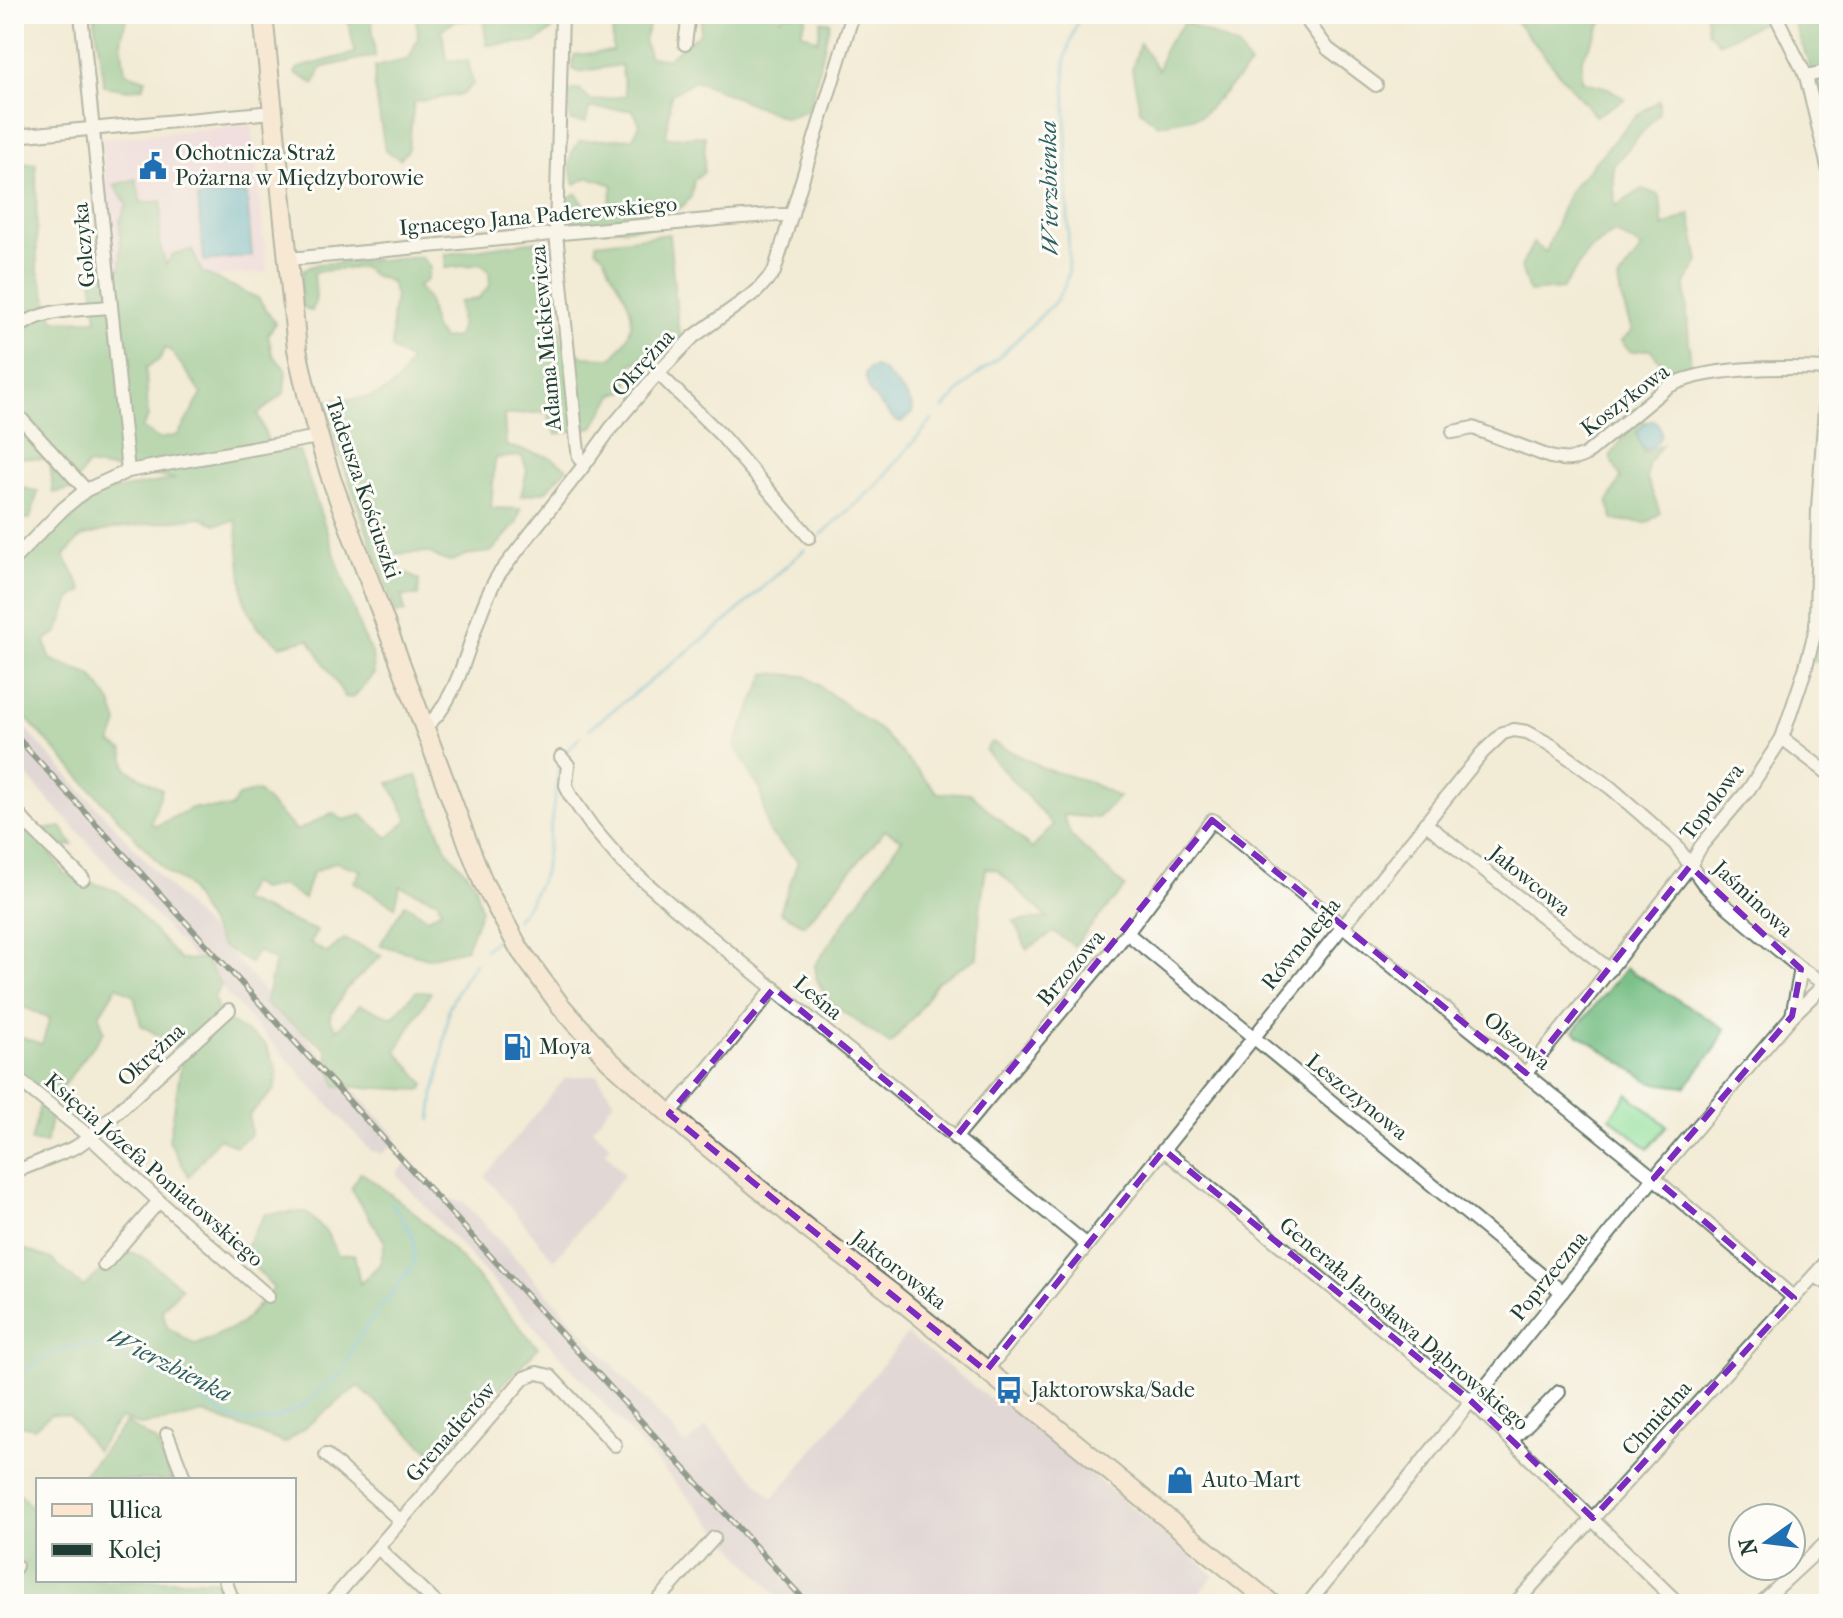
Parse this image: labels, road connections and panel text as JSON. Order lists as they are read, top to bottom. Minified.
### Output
{"streets":{"main road":["Tadeusza Kościuszki","Jaktorowska"],"street":["Ignacego Jana Paderewskiego","Golczyka","Adama Mickiewicza","Okrężna","Koszykowa","Topolowa","Jałowcowa","Jaśminowa","Równoległa","Brzozowa","Leśna","Olszowa","Leszczynowa","Księcia Józefa Poniatowskiego","Poprzeczna","Generała Jarosława Dąbrowskiego","Chmielna","Grenadierów"]},"crossings":[["Ignacego Jana Paderewskiego","Adama Mickiewicza"],["Ignacego Jana Paderewskiego","Okrężna"],["Ignacego Jana Paderewskiego","Tadeusza Kościuszki"],["Adama Mickiewicza","Okrężna"],["Okrężna","Tadeusza Kościuszki"],["Okrężna","Księcia Józefa Poniatowskiego"],["Koszykowa","Topolowa"],["Tadeusza Kościuszki","Jaktorowska"],["Topolowa","Jałowcowa"],["Topolowa","Jaśminowa"],["Topolowa","Równoległa"],["Topolowa","Olszowa"],["Jałowcowa","Równoległa"],["Jaśminowa","Równoległa"],["Jaśminowa","Poprzeczna"],["Równoległa","Leśna"],["Równoległa","Olszowa"],["Równoległa","Leszczynowa"],["Równoległa","Jaktorowska"],["Równoległa","Generała Jarosława Dąbrowskiego"],["Brzozowa","Leśna"],["Brzozowa","Olszowa"],["Brzozowa","Leszczynowa"],["Olszowa","Poprzeczna"],["Olszowa","Chmielna"],["Leszczynowa","Poprzeczna"],["Poprzeczna","Generała Jarosława Dąbrowskiego"],["Generała Jarosława Dąbrowskiego","Chmielna"]],"water":["Wierzbienka"],"places":{"public building":["Ochotnicza Straż Pożarna w Międzyborowie"],"fuel station":["Moya"],"bus stop":["Jaktorowska/Sade"],"shop":["Auto-Mart"]},"legend":["Ulica","Kolej"],"north":"left"}
